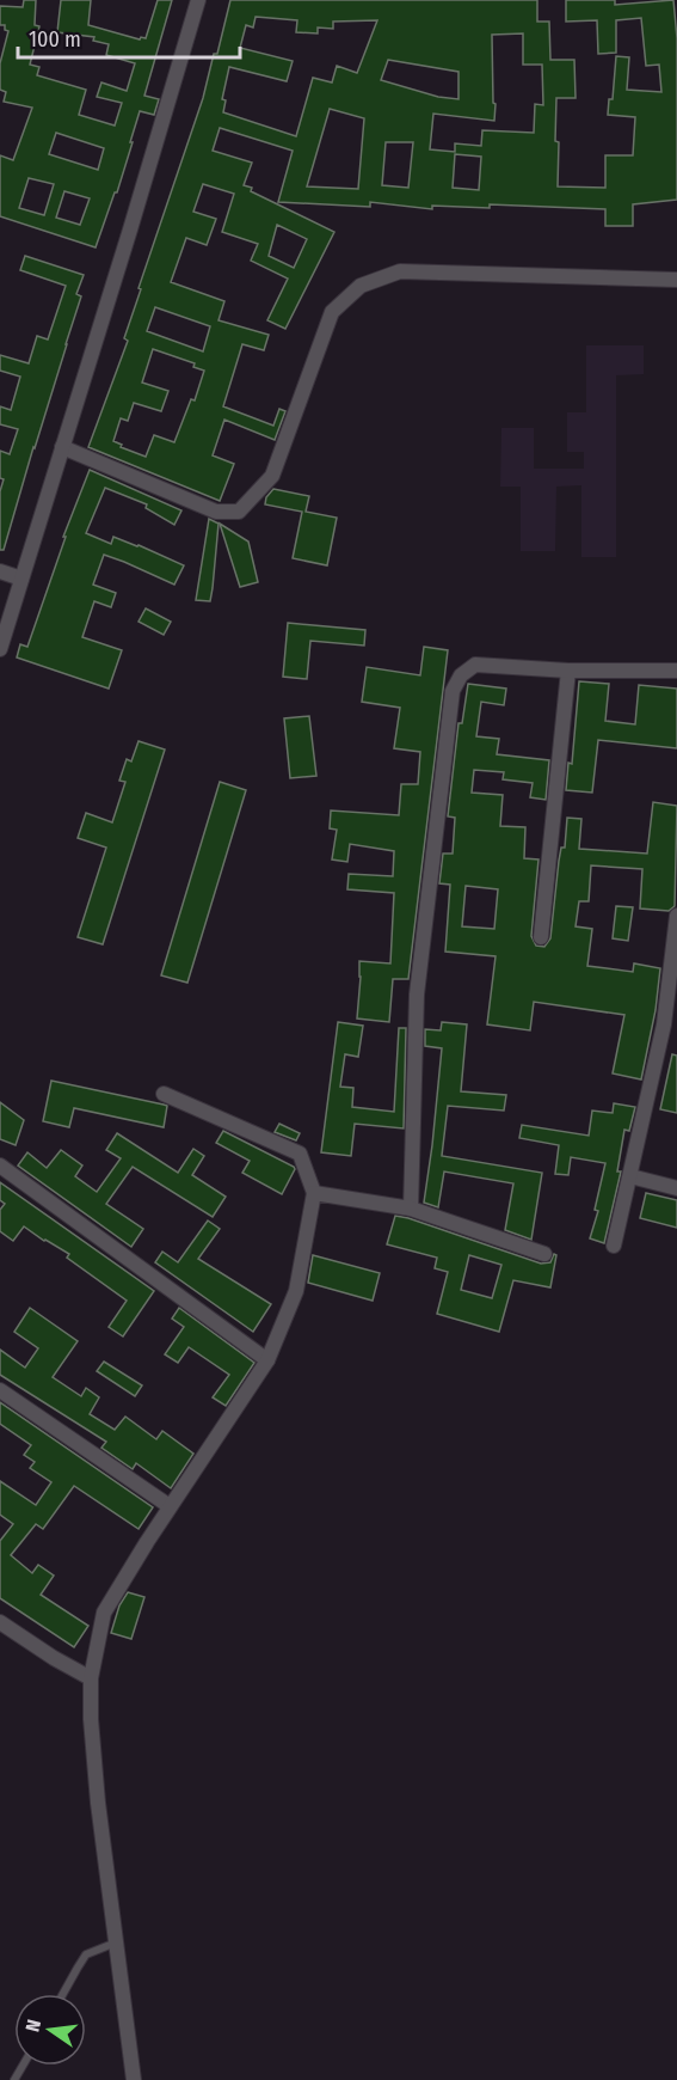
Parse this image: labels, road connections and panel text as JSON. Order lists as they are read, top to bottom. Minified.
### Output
{"scale_bar":"100 m","north":"left"}
